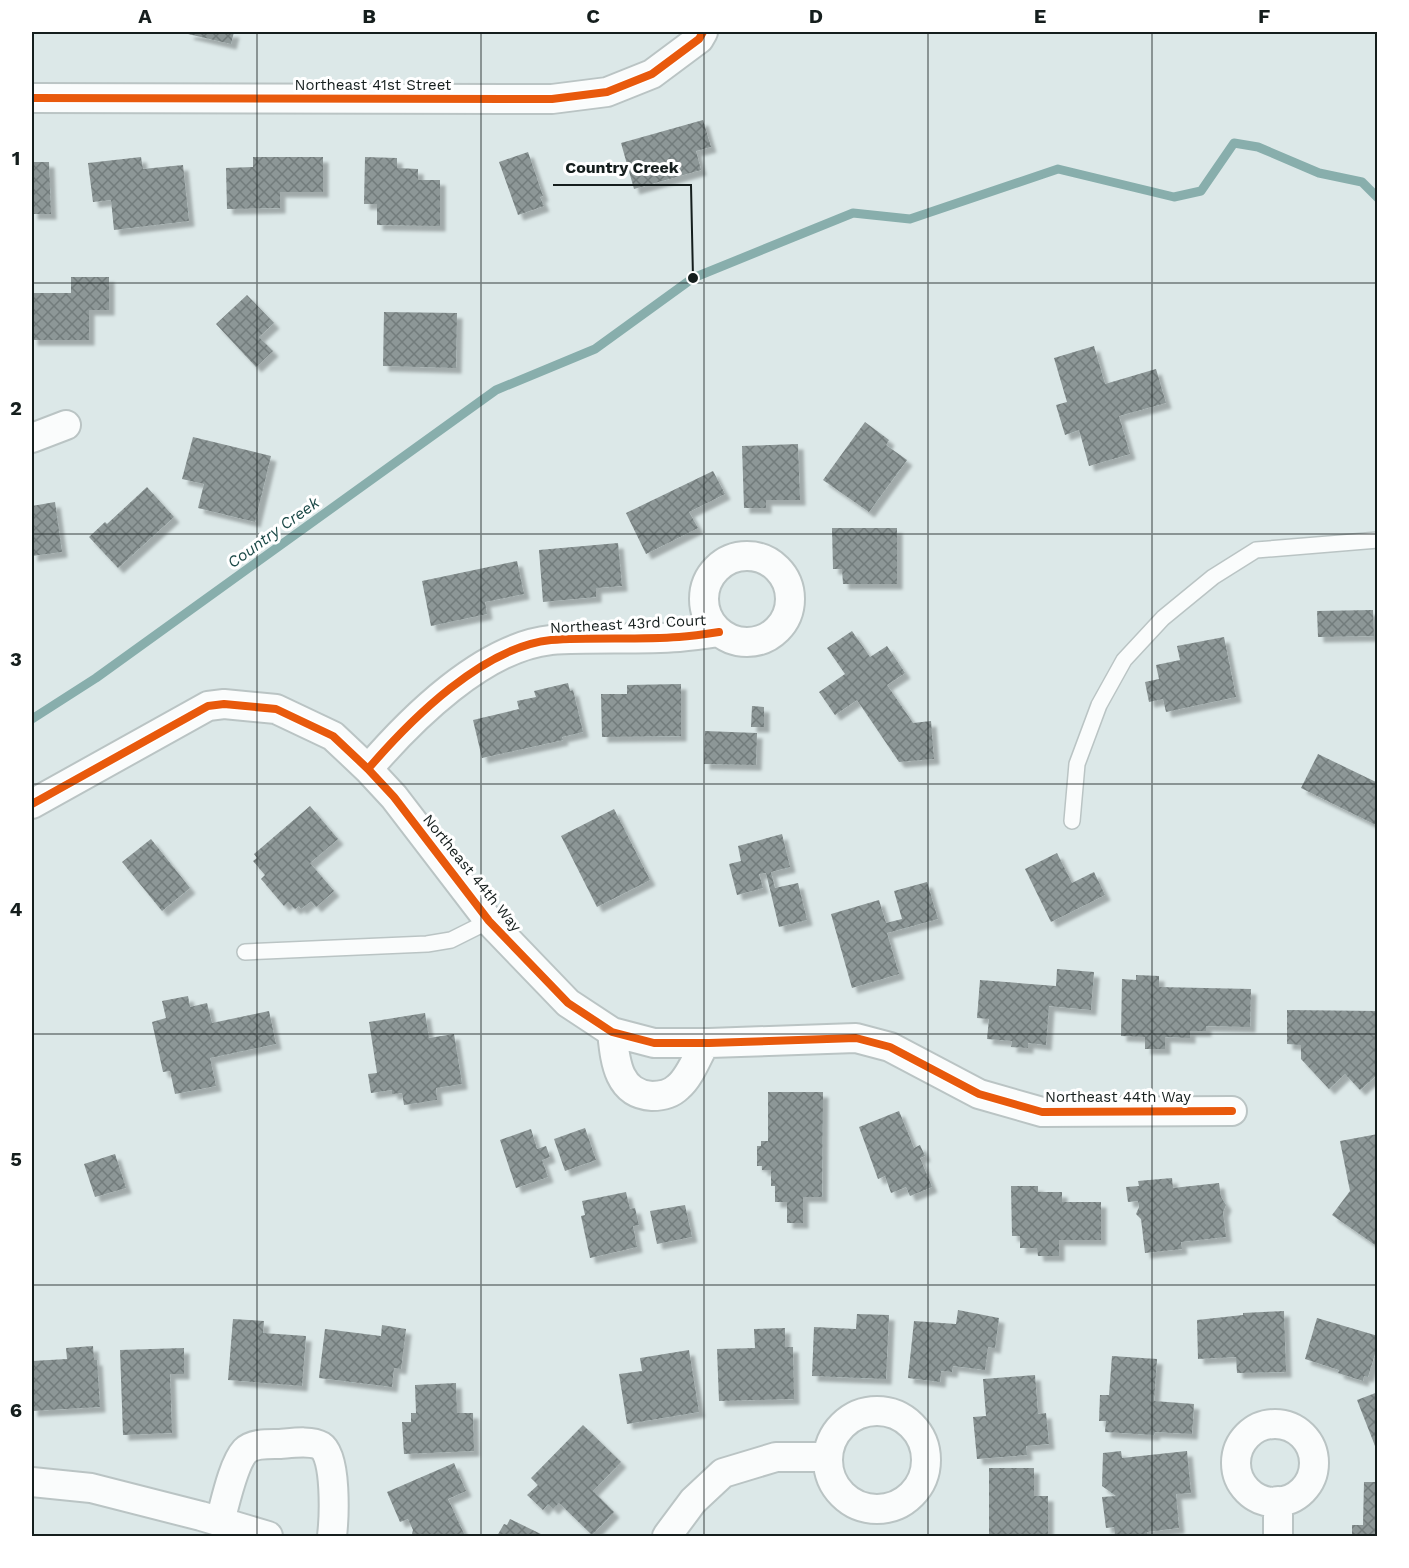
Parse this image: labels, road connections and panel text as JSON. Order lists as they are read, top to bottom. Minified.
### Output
{"streets":{"street":["Northeast 41st Street","Northeast 43rd Court","Northeast 44th Way"]},"crossings":[["Northeast 43rd Court","Northeast 44th Way"]],"water":["Country Creek"],"places":["Country Creek"],"grid":{"columns":["A","B","C","D","E","F"],"rows":["1","2","3","4","5","6"]}}
